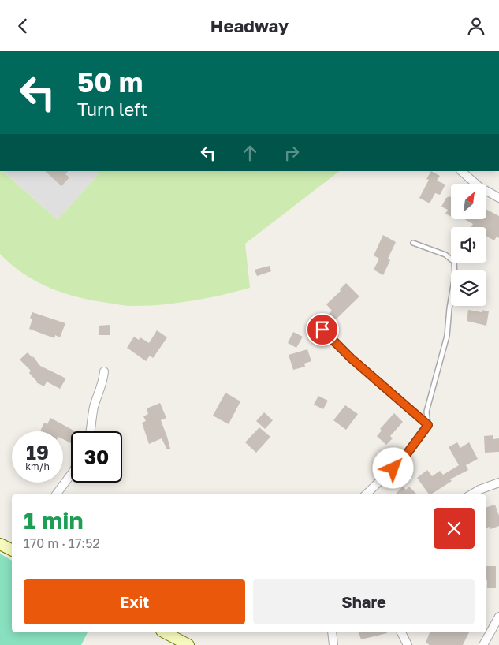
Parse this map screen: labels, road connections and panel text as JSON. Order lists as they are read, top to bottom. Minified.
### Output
{"north":"top right","page":{"header":"Headway","turn":["50 m","Turn left"],"speed":"19 km/h","limit":"30","heading":["1 min","170 m · 17:52"],"buttons":["Exit","Share"]}}
